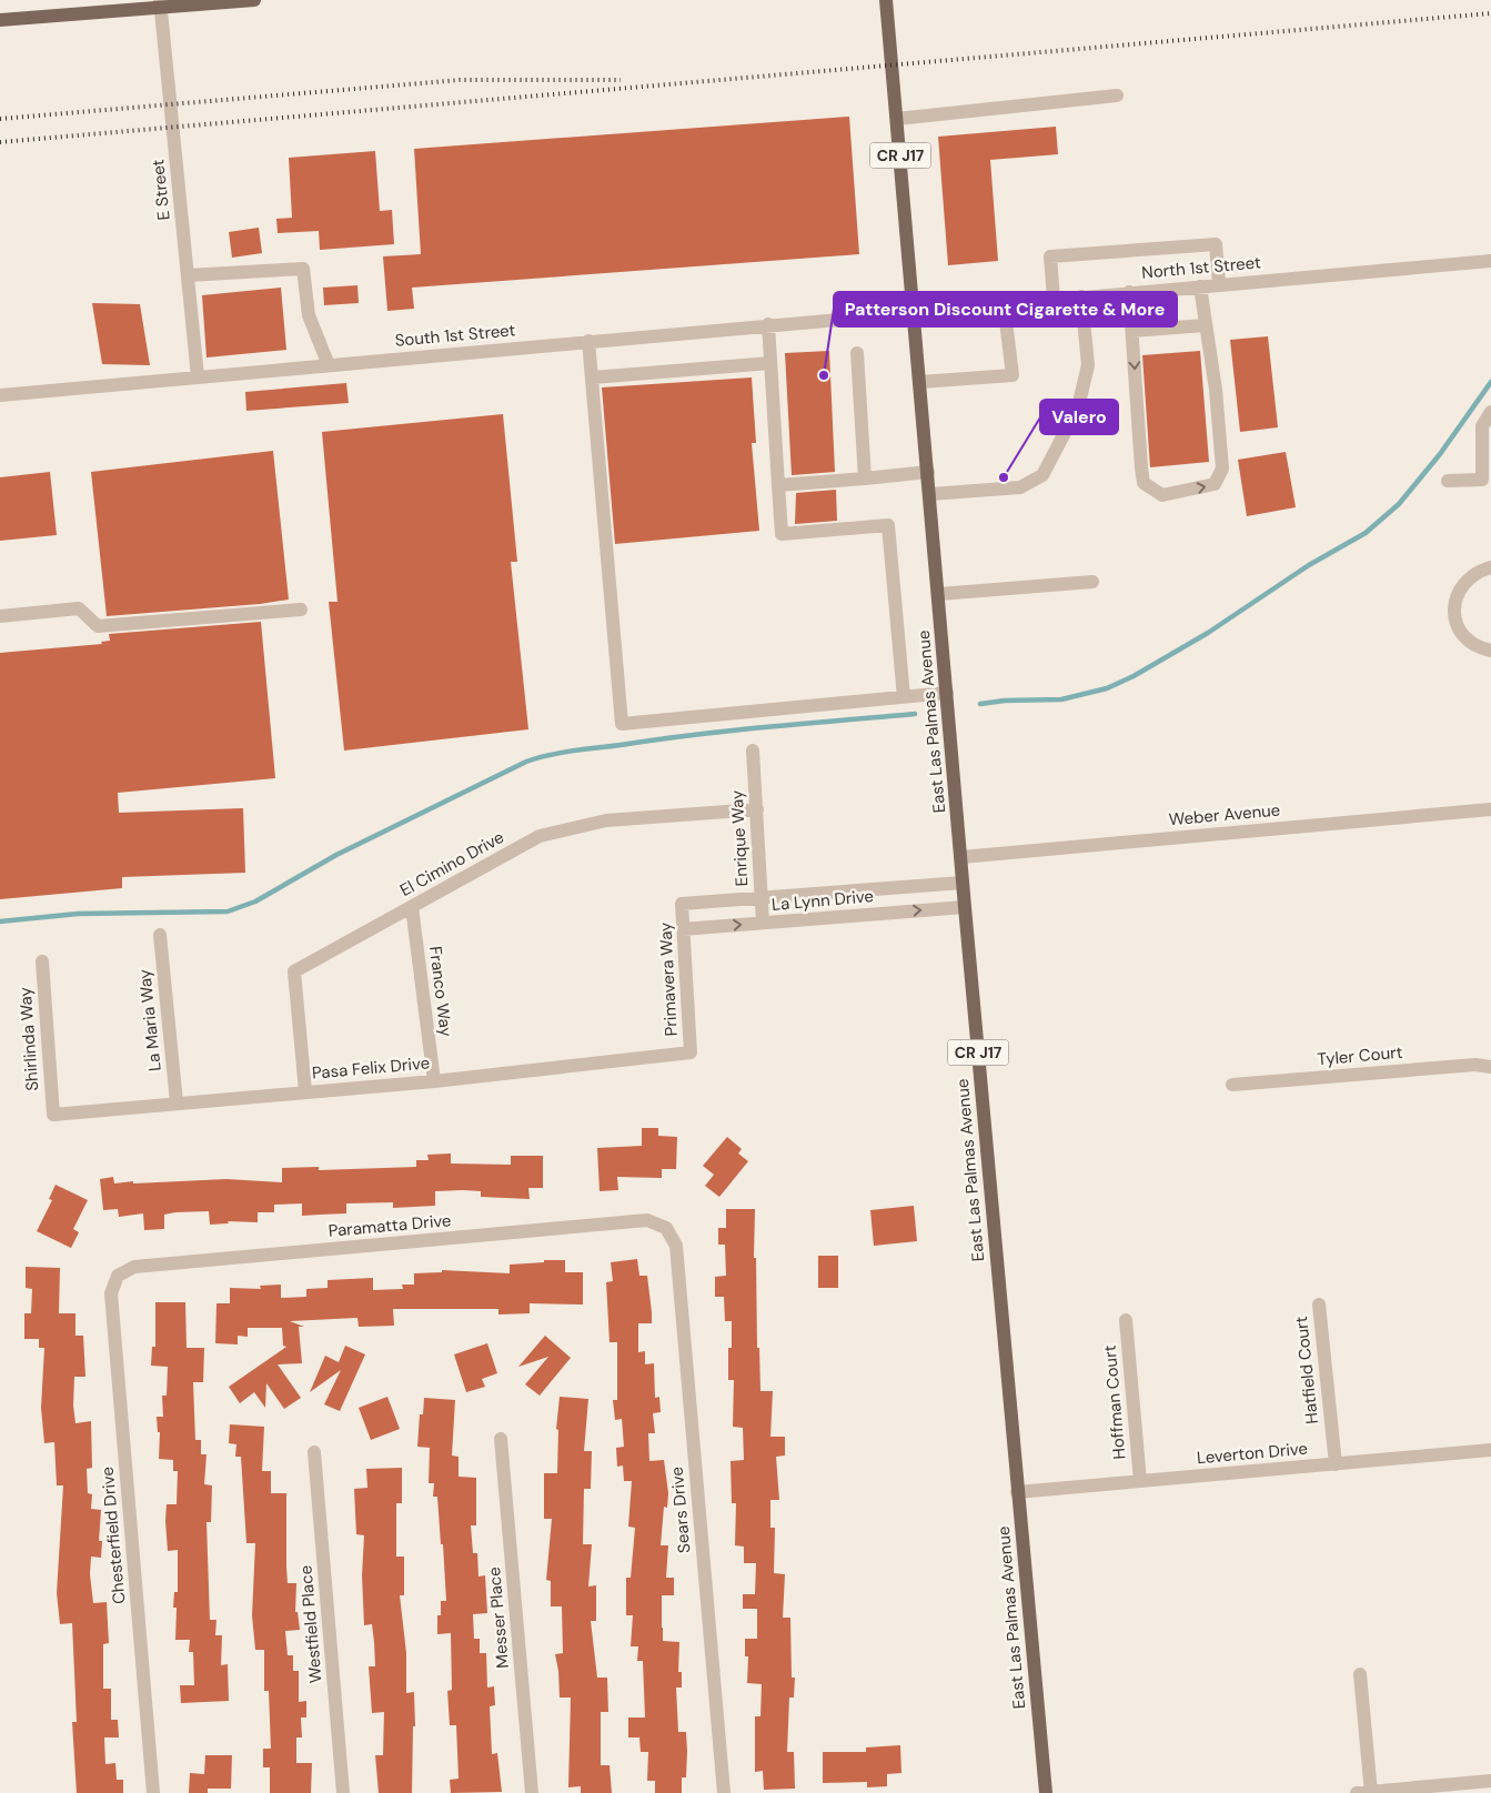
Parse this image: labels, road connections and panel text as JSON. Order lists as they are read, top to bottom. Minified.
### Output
{"streets":{"main road":["CR J17","East Las Palmas Avenue"],"street":["E Street","North 1st Street","South 1st Street","Weber Avenue","Enrique Way","El Cimino Drive","La Lynn Drive","Primavera Way","Franco Way","La Maria Way","Shirlinda Way","Tyler Court","Pasa Felix Drive","Paramatta Drive","Hatfield Court","Hoffman Court","Leverton Drive","Sears Drive","Chesterfield Drive","Messer Place","Westfield Place"]},"crossings":[["CR J17","North 1st Street"],["CR J17","South 1st Street"],["CR J17","East Las Palmas Avenue"],["E Street","South 1st Street"],["North 1st Street","South 1st Street"],["North 1st Street","East Las Palmas Avenue"],["South 1st Street","East Las Palmas Avenue"],["East Las Palmas Avenue","Weber Avenue"],["East Las Palmas Avenue","La Lynn Drive"],["East Las Palmas Avenue","Leverton Drive"],["Enrique Way","El Cimino Drive"],["Enrique Way","La Lynn Drive"],["El Cimino Drive","Franco Way"],["El Cimino Drive","Pasa Felix Drive"],["La Lynn Drive","Primavera Way"],["Primavera Way","Pasa Felix Drive"],["Franco Way","Pasa Felix Drive"],["La Maria Way","Pasa Felix Drive"],["Shirlinda Way","Pasa Felix Drive"],["Paramatta Drive","Sears Drive"],["Paramatta Drive","Chesterfield Drive"],["Hatfield Court","Leverton Drive"],["Hoffman Court","Leverton Drive"]],"places":["Patterson Discount Cigarette & More","Valero"]}
